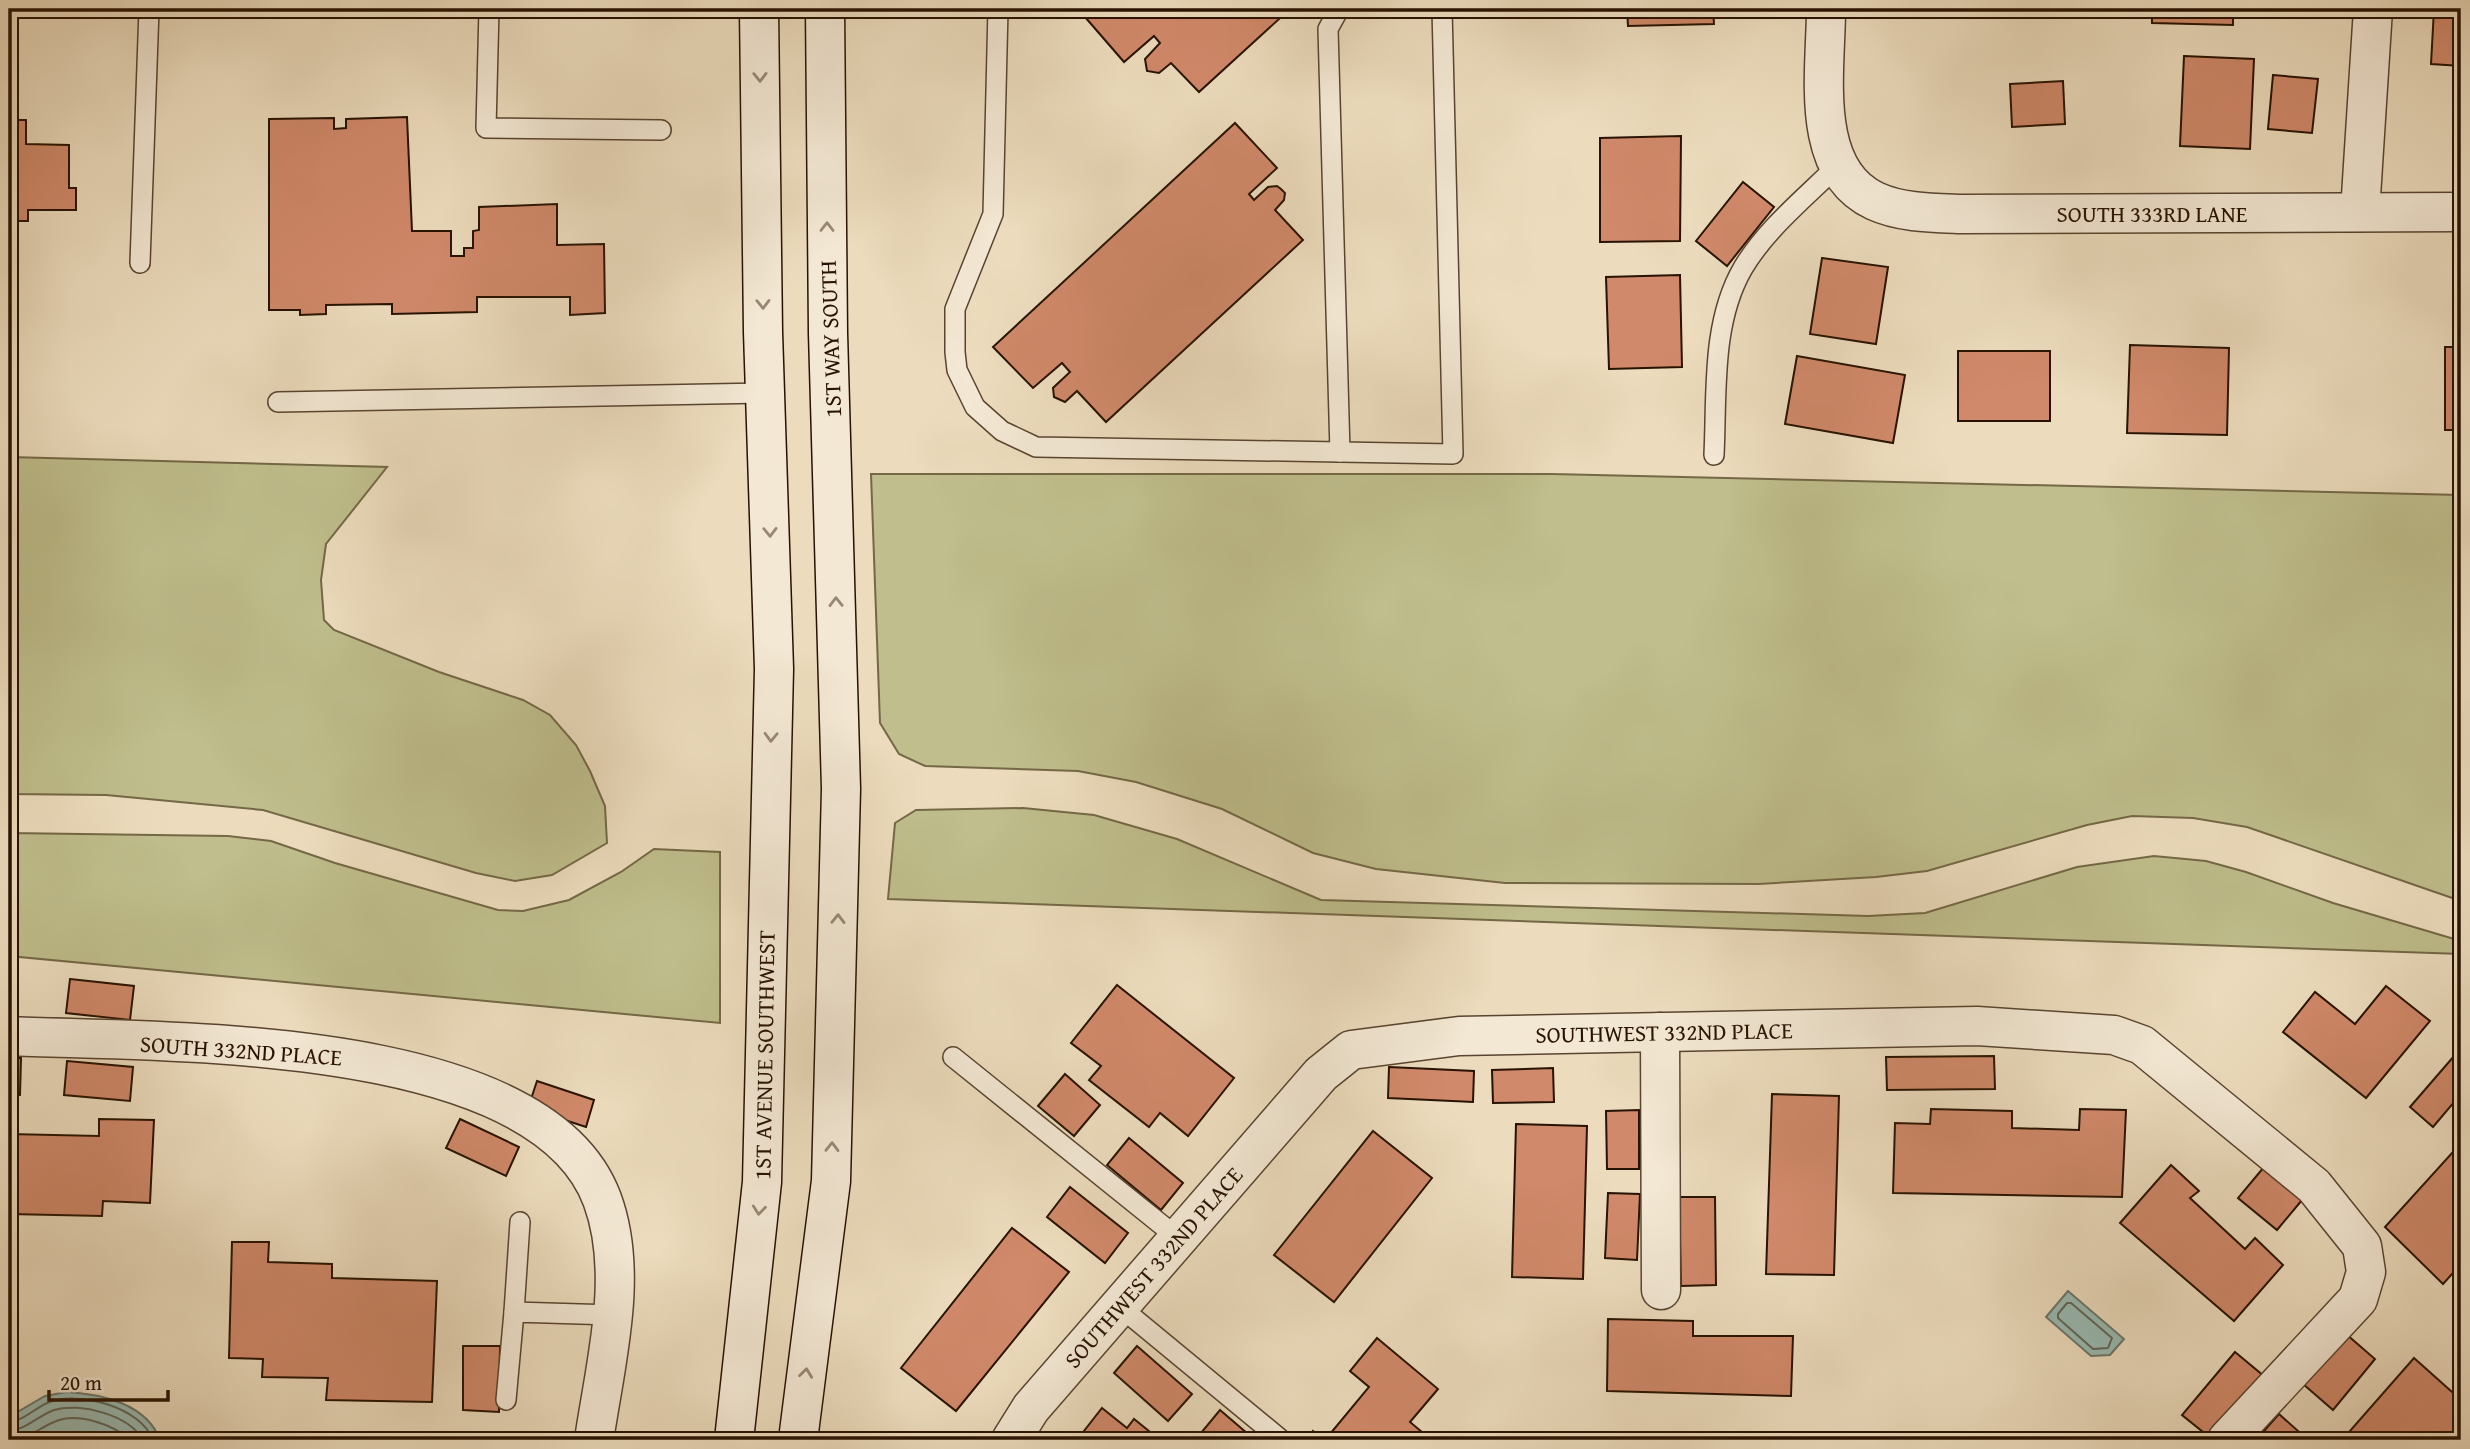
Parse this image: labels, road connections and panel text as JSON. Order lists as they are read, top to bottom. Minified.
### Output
{"streets":{"street":["SOUTH 333RD LANE","1ST WAY SOUTH","SOUTHWEST 332ND PLACE","SOUTH 332ND PLACE","1ST AVENUE SOUTHWEST"]},"one_way":["1ST WAY SOUTH","1ST AVENUE SOUTHWEST"],"scale_bar":"20 m"}
